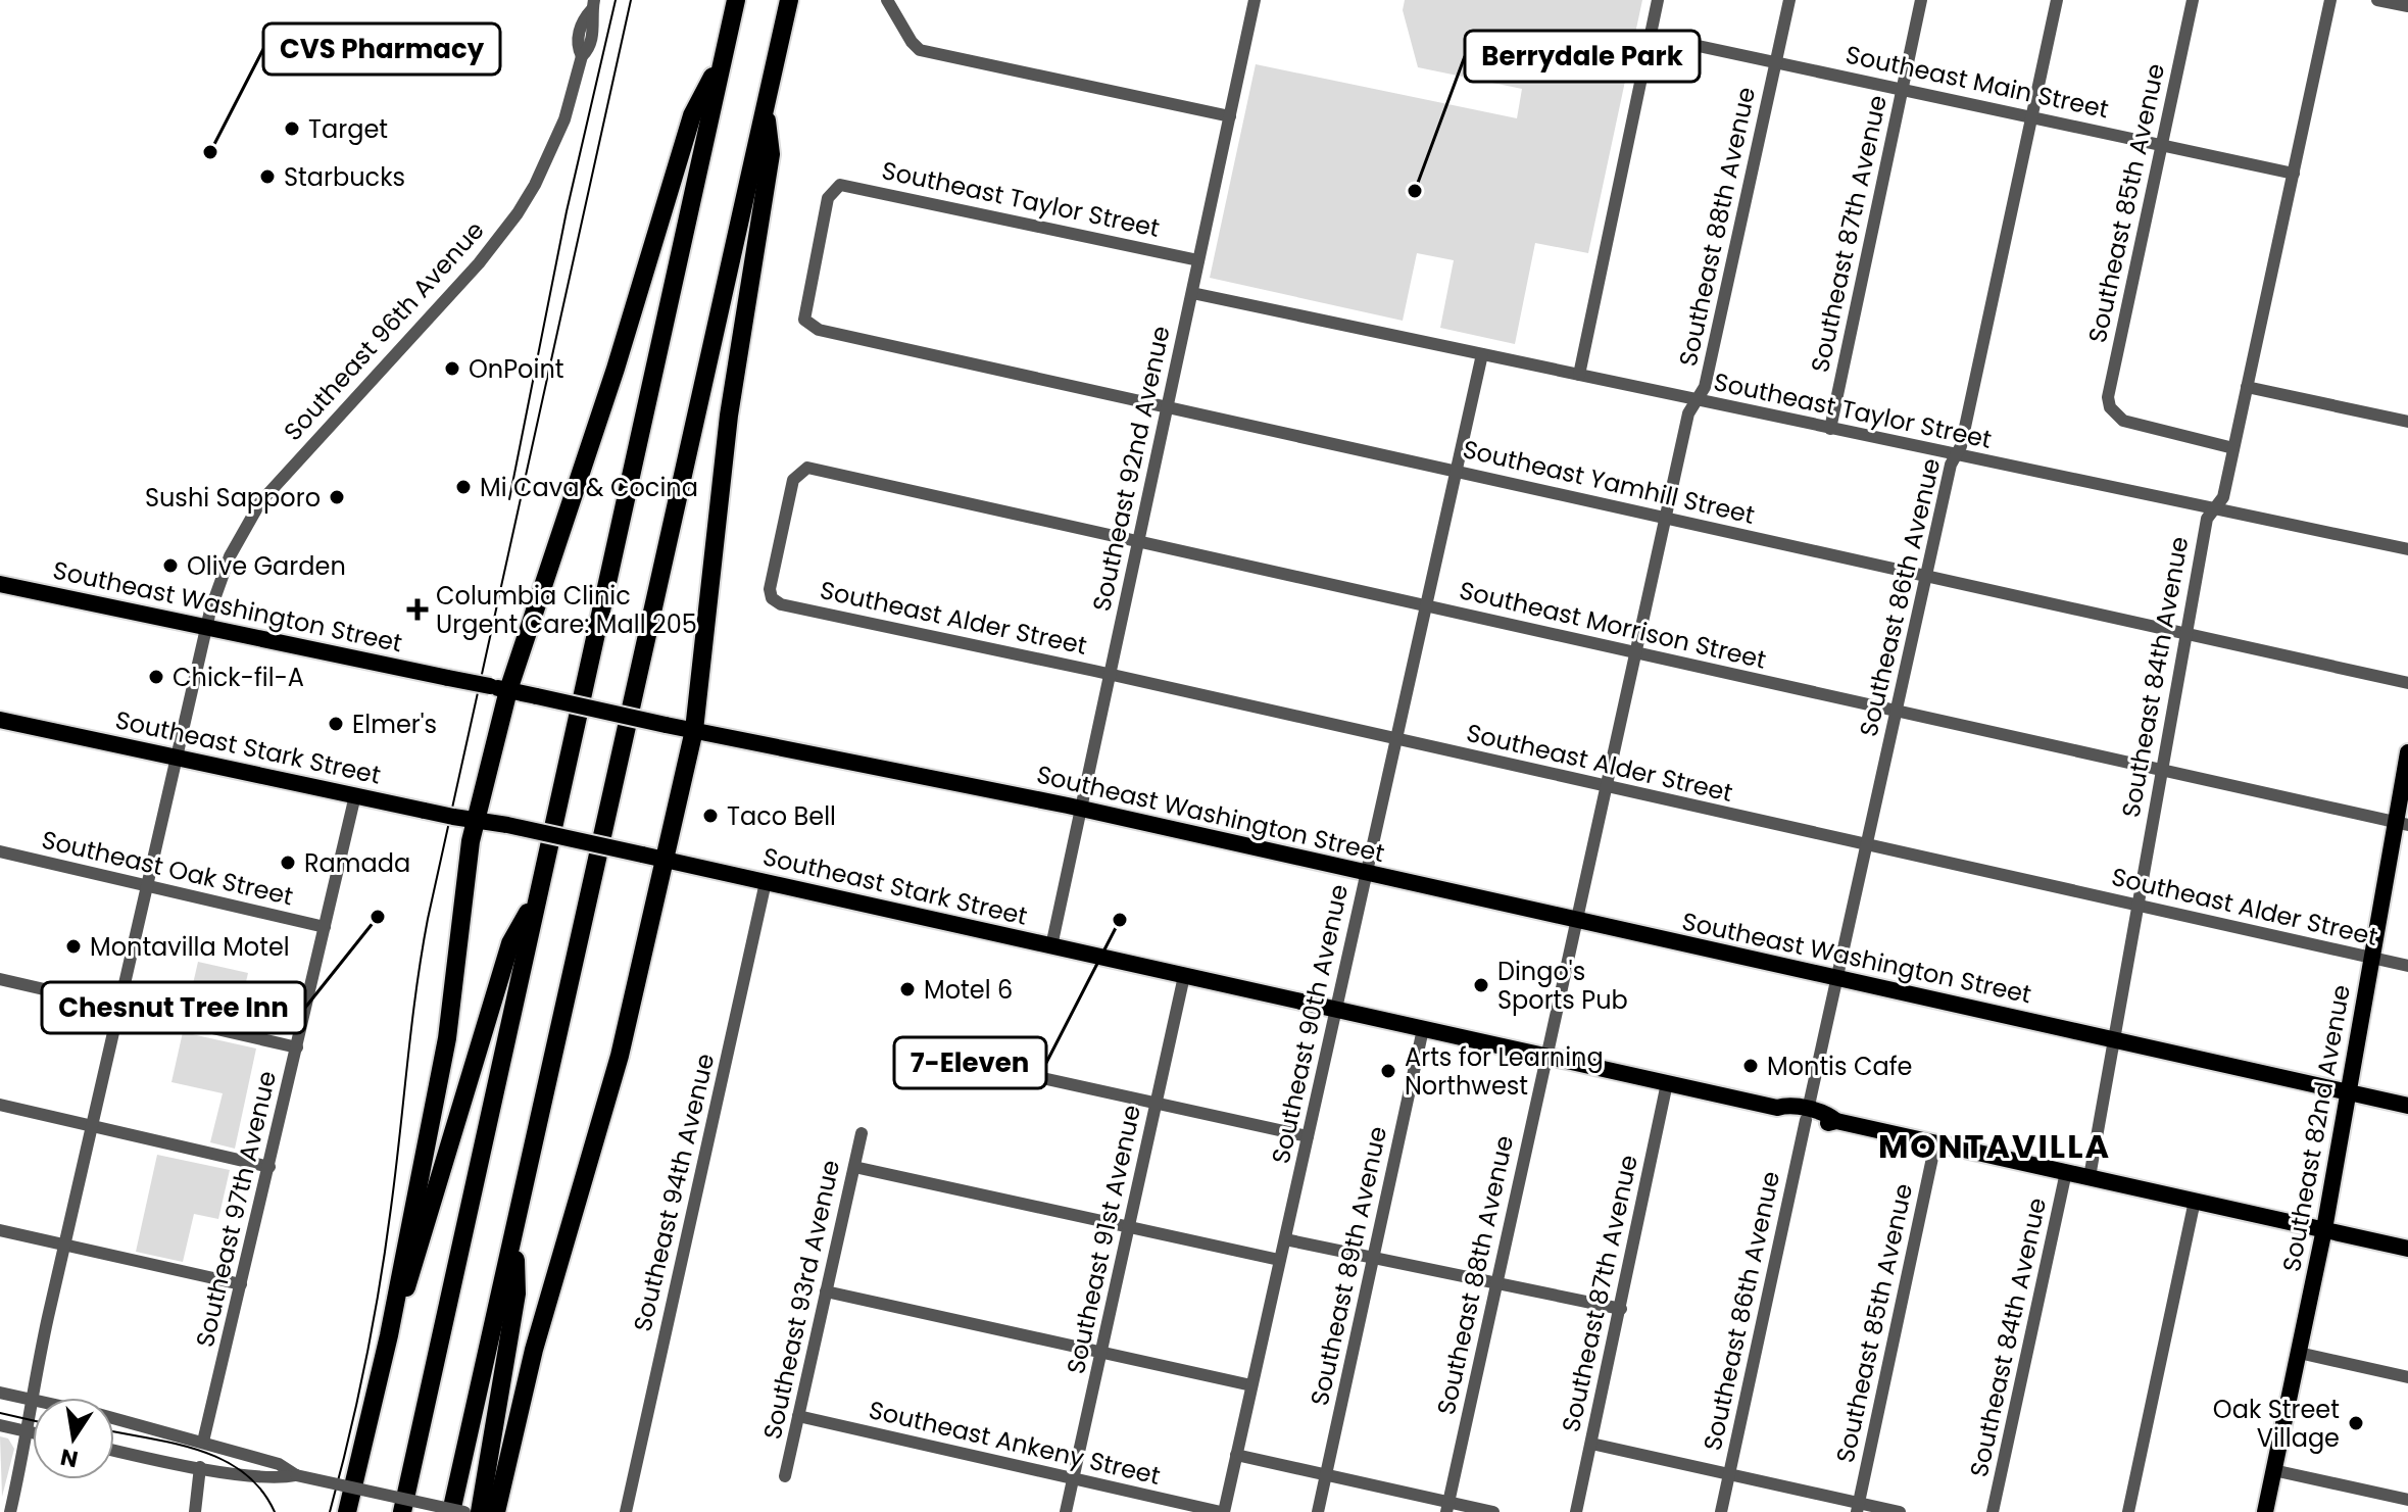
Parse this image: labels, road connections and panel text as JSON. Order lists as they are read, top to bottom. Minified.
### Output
{"streets":{"main road":["Southeast Washington Street","Southeast Stark Street","Southeast 82nd Avenue"],"street":["Southeast Main Street","Southeast Taylor Street","Southeast 85th Avenue","Southeast 88th Avenue","Southeast 87th Avenue","Southeast 96th Avenue","Southeast 92nd Avenue","Southeast Yamhill Street","Southeast 86th Avenue","Southeast Alder Street","Southeast Morrison Street","Southeast 84th Avenue","Southeast Oak Street","Southeast 90th Avenue","Southeast 94th Avenue","Southeast 97th Avenue","Southeast 91st Avenue","Southeast 89th Avenue","Southeast 93rd Avenue","Southeast Ankeny Street"]},"crossings":[["Southeast Main Street","Southeast 85th Avenue"],["Southeast Main Street","Southeast 88th Avenue"],["Southeast Main Street","Southeast 87th Avenue"],["Southeast Main Street","Southeast 86th Avenue"],["Southeast Main Street","Southeast 84th Avenue"],["Southeast Taylor Street","Southeast 88th Avenue"],["Southeast Taylor Street","Southeast 87th Avenue"],["Southeast Taylor Street","Southeast 92nd Avenue"],["Southeast Taylor Street","Southeast Yamhill Street"],["Southeast Taylor Street","Southeast 86th Avenue"],["Southeast Taylor Street","Southeast 84th Avenue"],["Southeast Taylor Street","Southeast 90th Avenue"],["Southeast 85th Avenue","Southeast 84th Avenue"],["Southeast 85th Avenue","Southeast Stark Street"],["Southeast 88th Avenue","Southeast Yamhill Street"],["Southeast 88th Avenue","Southeast Washington Street"],["Southeast 88th Avenue","Southeast Alder Street"],["Southeast 88th Avenue","Southeast Morrison Street"],["Southeast 88th Avenue","Southeast Stark Street"],["Southeast 87th Avenue","Southeast Stark Street"],["Southeast 96th Avenue","Southeast Washington Street"],["Southeast 96th Avenue","Southeast Stark Street"],["Southeast 96th Avenue","Southeast Oak Street"],["Southeast 92nd Avenue","Southeast Yamhill Street"],["Southeast 92nd Avenue","Southeast Washington Street"],["Southeast 92nd Avenue","Southeast Alder Street"],["Southeast 92nd Avenue","Southeast Morrison Street"],["Southeast 92nd Avenue","Southeast Stark Street"],["Southeast Yamhill Street","Southeast 86th Avenue"],["Southeast Yamhill Street","Southeast 84th Avenue"],["Southeast Yamhill Street","Southeast 90th Avenue"],["Southeast 86th Avenue","Southeast Washington Street"],["Southeast 86th Avenue","Southeast Alder Street"],["Southeast 86th Avenue","Southeast Morrison Street"],["Southeast 86th Avenue","Southeast Stark Street"],["Southeast Washington Street","Southeast 84th Avenue"],["Southeast Washington Street","Southeast 90th Avenue"],["Southeast Washington Street","Southeast 82nd Avenue"],["Southeast Alder Street","Southeast Morrison Street"],["Southeast Alder Street","Southeast 84th Avenue"],["Southeast Alder Street","Southeast 90th Avenue"],["Southeast Alder Street","Southeast 82nd Avenue"],["Southeast Morrison Street","Southeast 84th Avenue"],["Southeast Morrison Street","Southeast 90th Avenue"],["Southeast Morrison Street","Southeast 82nd Avenue"],["Southeast 84th Avenue","Southeast Stark Street"],["Southeast Stark Street","Southeast 90th Avenue"],["Southeast Stark Street","Southeast 82nd Avenue"],["Southeast Stark Street","Southeast 94th Avenue"],["Southeast Stark Street","Southeast 97th Avenue"],["Southeast Stark Street","Southeast 91st Avenue"],["Southeast Stark Street","Southeast 89th Avenue"],["Southeast Oak Street","Southeast 97th Avenue"],["Southeast 90th Avenue","Southeast Ankeny Street"],["Southeast 91st Avenue","Southeast Ankeny Street"],["Southeast 93rd Avenue","Southeast Ankeny Street"]],"districts":["MONTAVILLA"],"places":{"other":["Target","CVS Pharmacy","Starbucks","Berrydale Park","OnPoint","Mi Cava & Cocina","Sushi Sapporo","Olive Garden","Chick-fil-A","Elmer's","Taco Bell","Ramada","Chesnut Tree Inn","7-Eleven","Montavilla Motel","Dingo's Sports Pub","Motel 6","Montis Cafe","Arts for Learning Northwest","Oak Street Village"],"health":["Columbia Clinic Urgent Care: Mall 205"]},"north":"bottom"}
